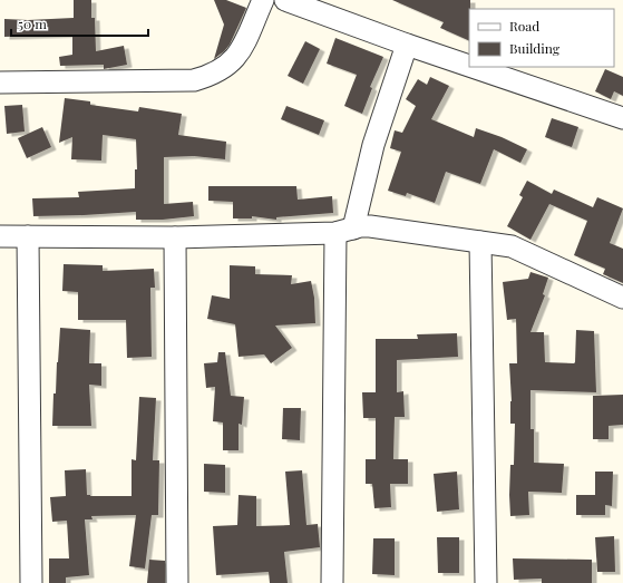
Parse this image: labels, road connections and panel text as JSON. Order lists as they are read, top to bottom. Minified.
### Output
{"legend":["Road","Building"],"scale_bar":"50 m"}
